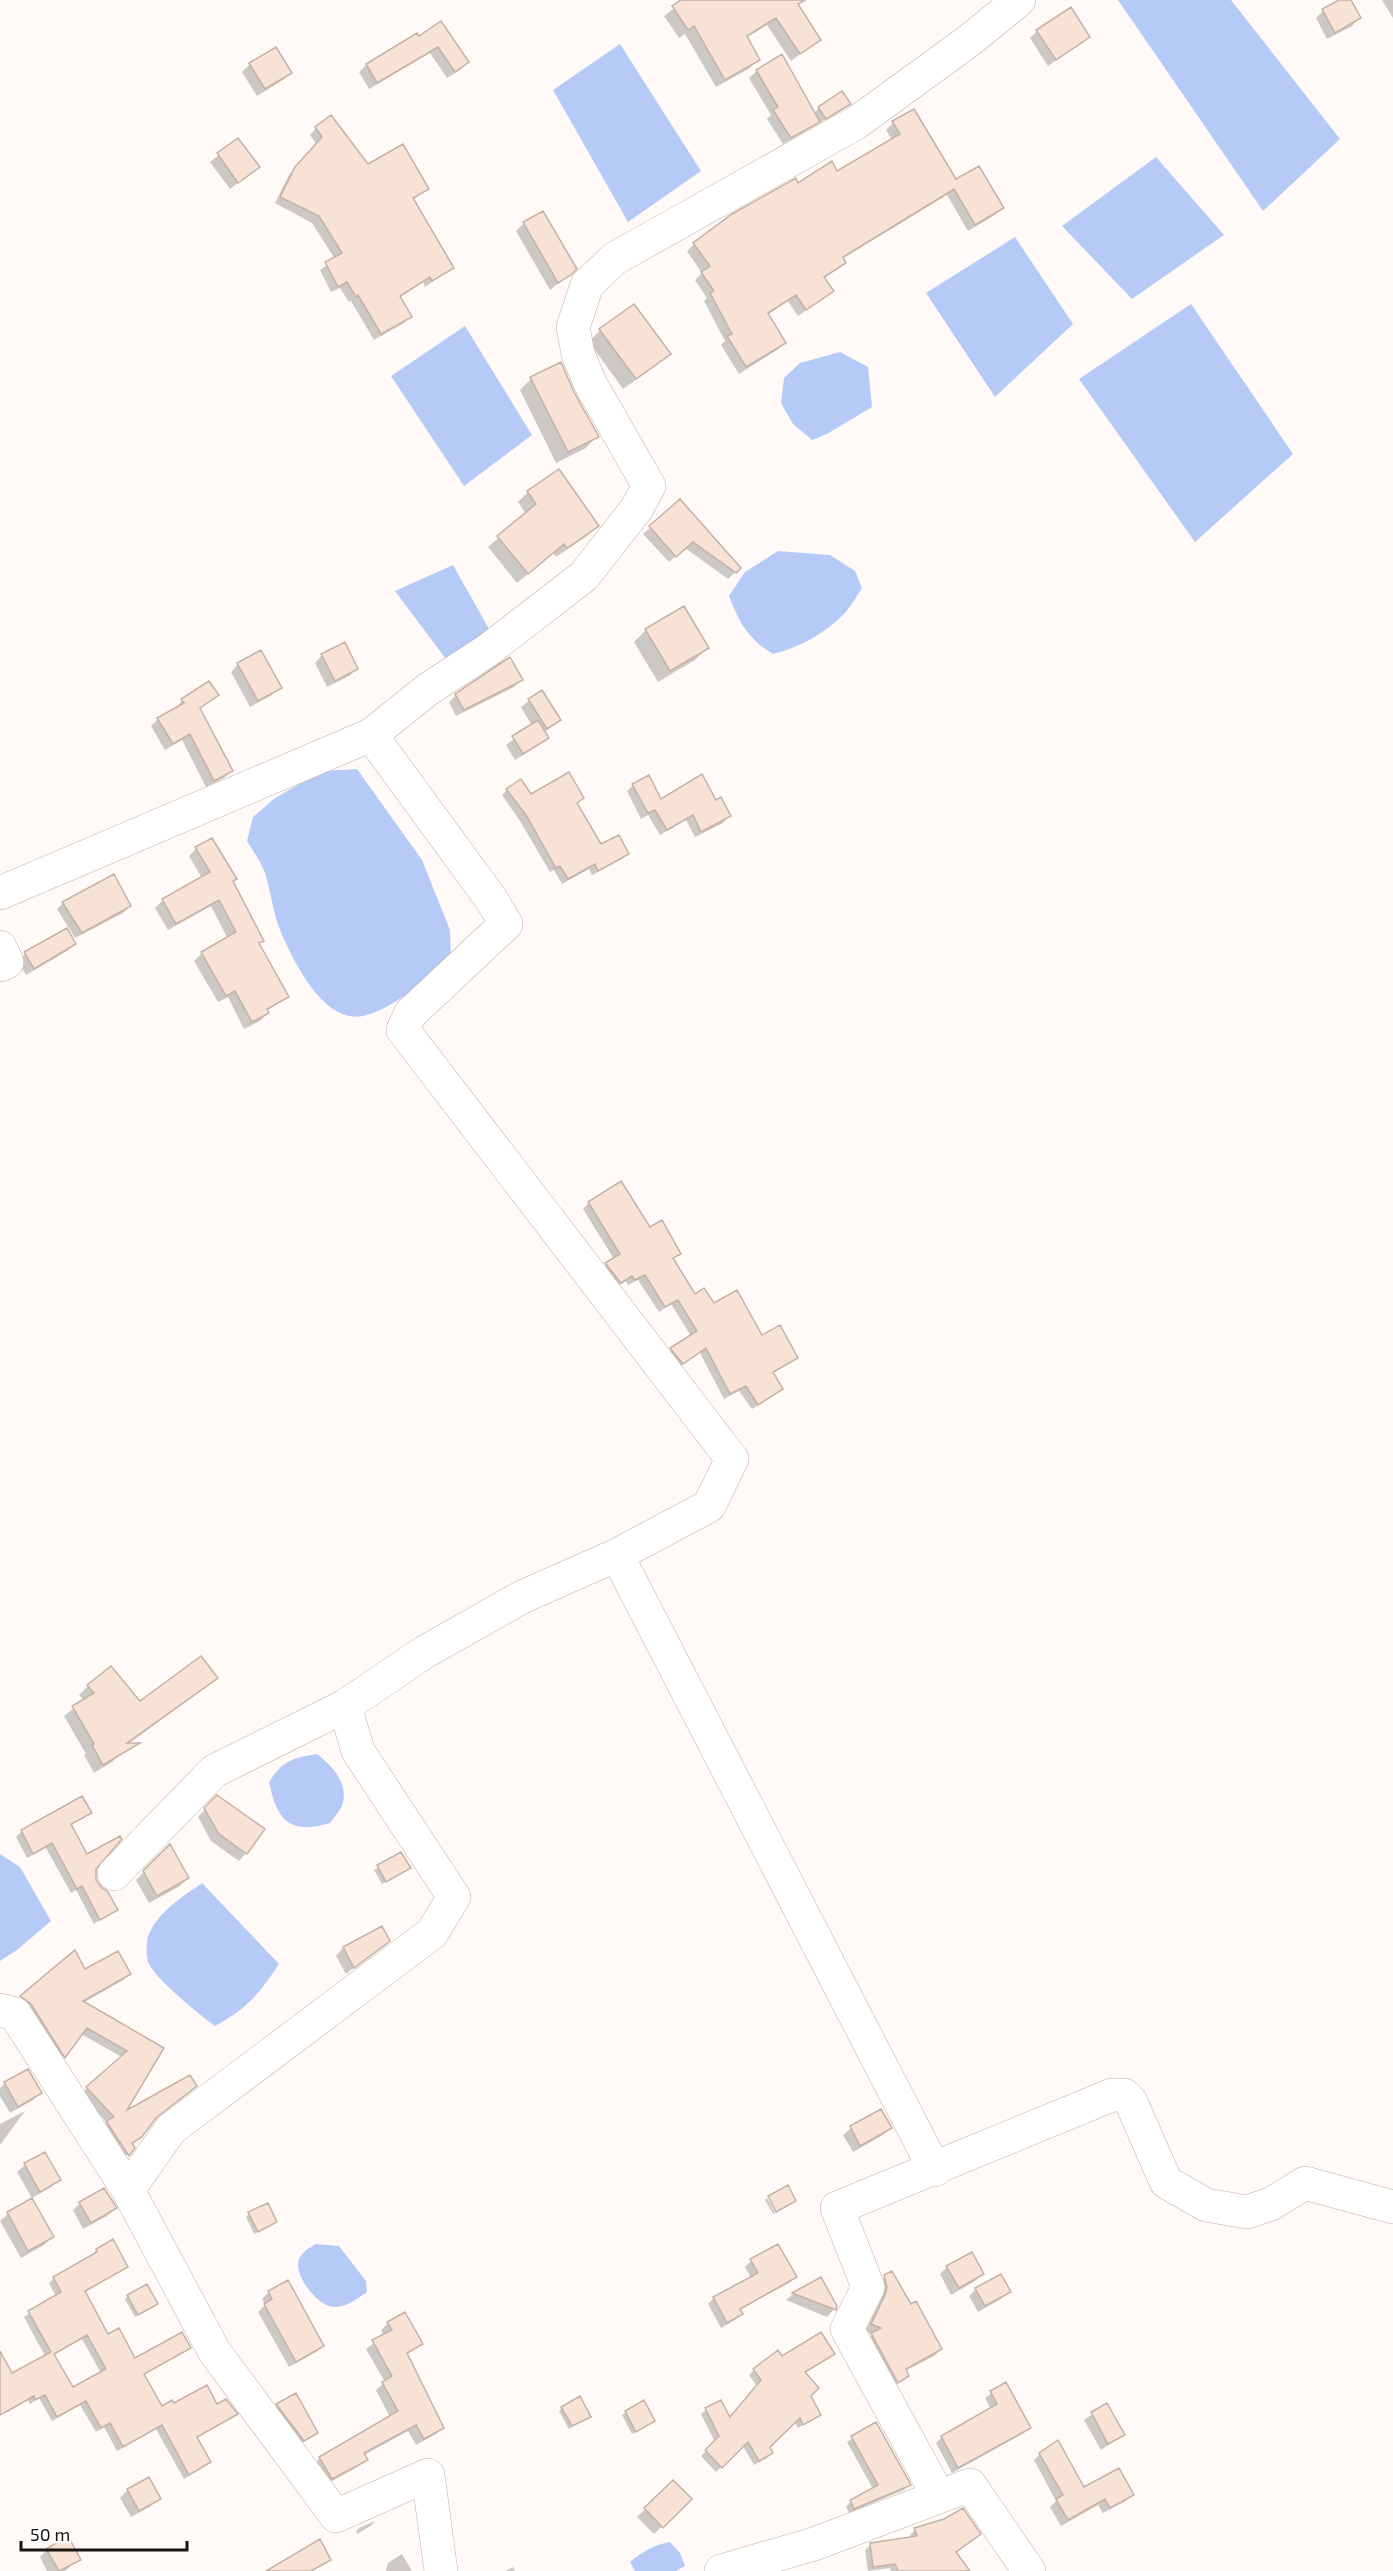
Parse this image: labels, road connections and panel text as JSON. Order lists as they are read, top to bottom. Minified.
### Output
{"scale_bar":"50 m"}
